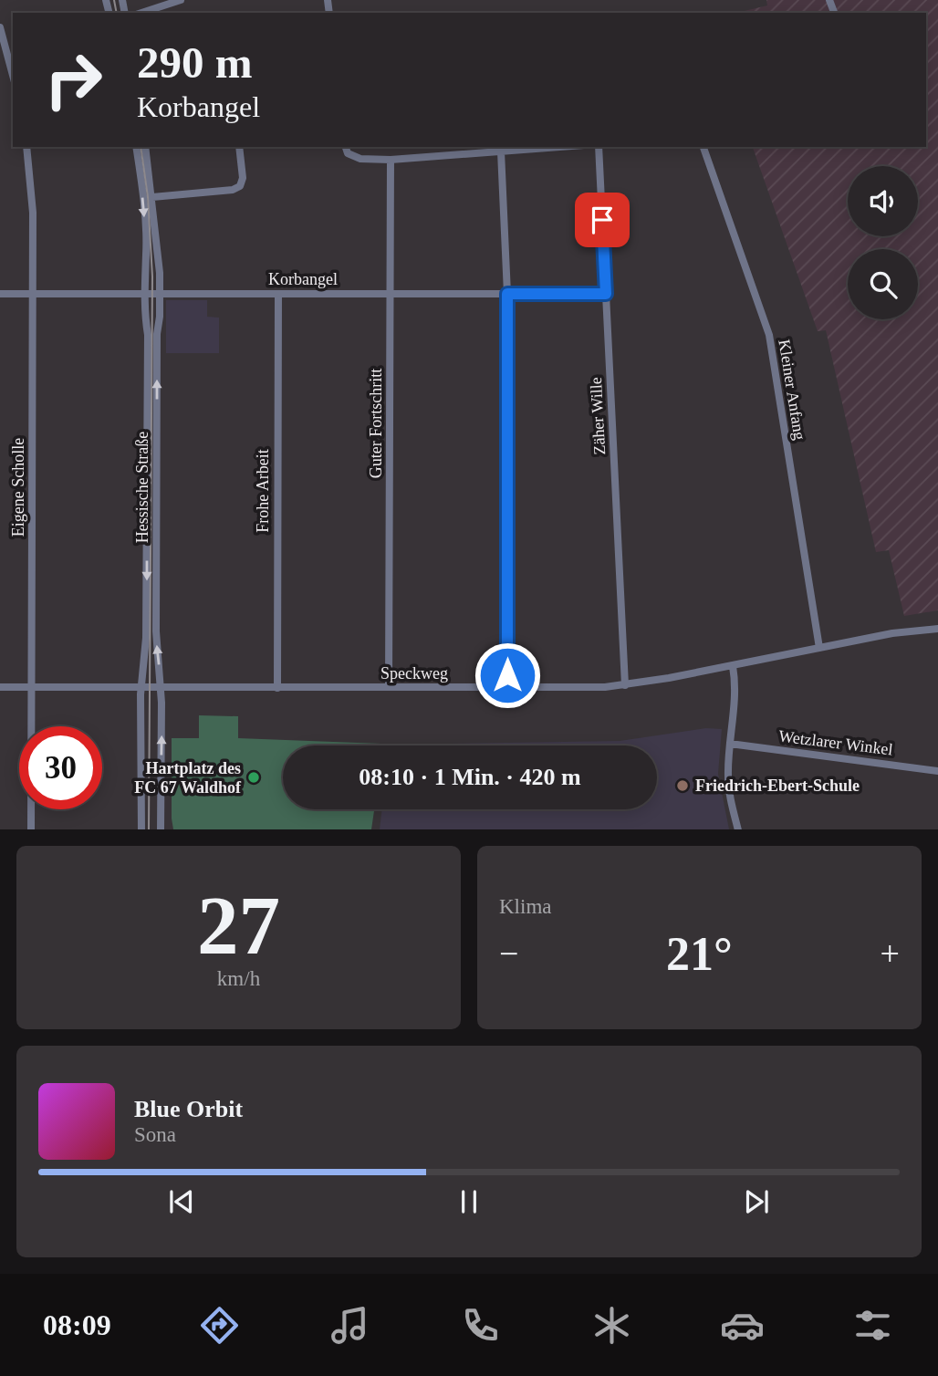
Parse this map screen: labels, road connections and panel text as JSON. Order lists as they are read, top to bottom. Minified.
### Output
{"streets":{"street":["Korbangel","Kleiner Anfang","Zäher Wille","Guter Fortschritt","Eigene Scholle","Hessische Straße","Frohe Arbeit","Speckweg","Wetzlarer Winkel"]},"crossings":[["Korbangel","Zäher Wille"],["Korbangel","Guter Fortschritt"],["Korbangel","Eigene Scholle"],["Korbangel","Hessische Straße"],["Korbangel","Frohe Arbeit"],["Kleiner Anfang","Speckweg"],["Zäher Wille","Speckweg"],["Guter Fortschritt","Speckweg"],["Eigene Scholle","Speckweg"],["Hessische Straße","Speckweg"],["Frohe Arbeit","Speckweg"]],"places":["Hartplatz des FC 67 Waldhof","Friedrich-Ebert-Schule"],"page":{"turn":["290 m","Korbangel"],"limit":"30","trip":"08:10 · 1 Min. · 420 m","tile":[["27","km/h"],"Klima"],"heat":["−","21°","+"],"song":["Blue Orbit","Sona"],"tabs":"08:09"}}
